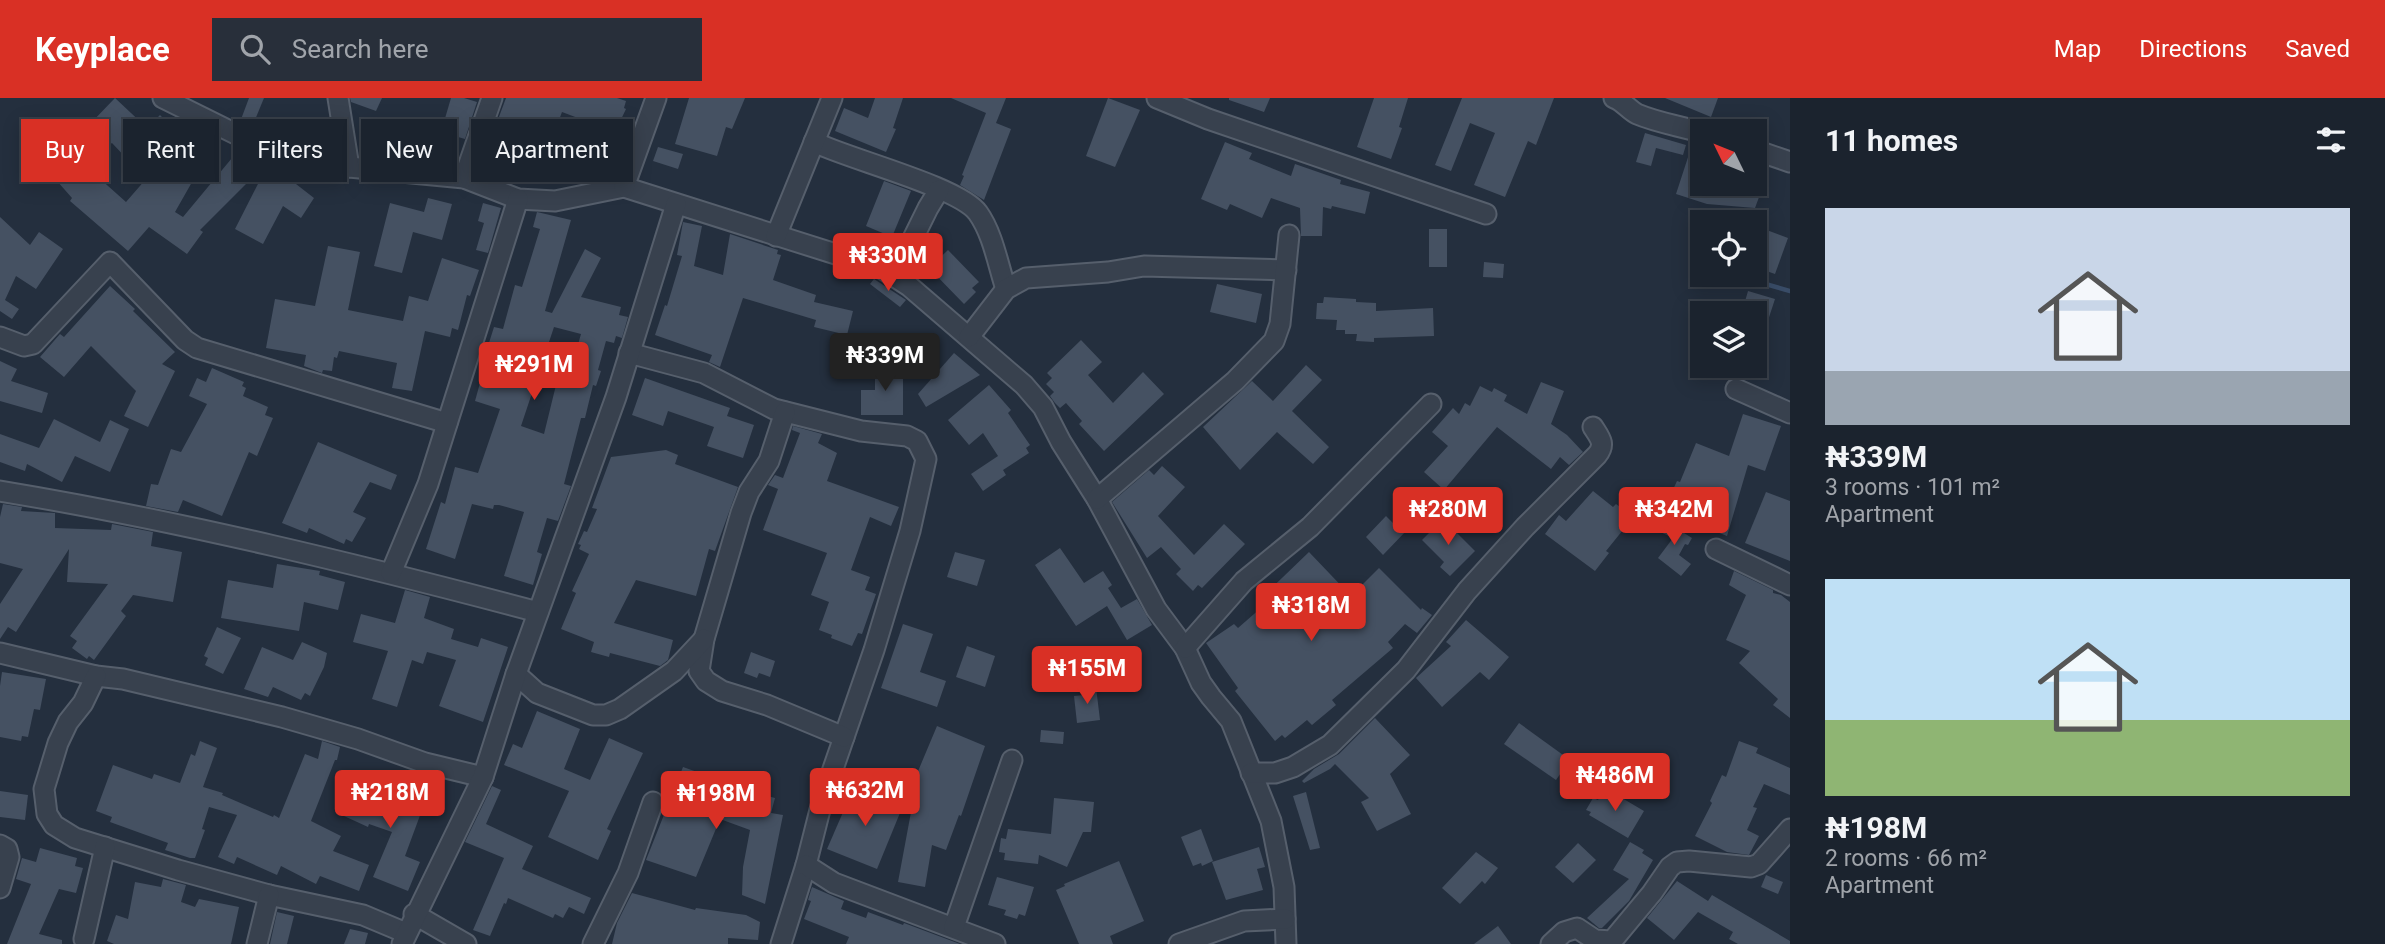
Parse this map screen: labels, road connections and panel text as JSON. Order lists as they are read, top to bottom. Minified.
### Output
{"north":"top left","page":{"header":"Keyplace","search":"Search here","nav":["Map","Directions","Saved"],"heading":"11 homes","chip":["Buy","Rent","Filters","New","Apartment"],"list":[{"name":"₦339M","note":"3 rooms · 101 m² · Apartment"},{"name":"₦198M","note":"2 rooms · 66 m² · Apartment"}],"price":["₦330M","₦339M","₦291M","₦280M","₦342M","₦318M","₦155M","₦486M","₦632M","₦218M","₦198M"]}}
